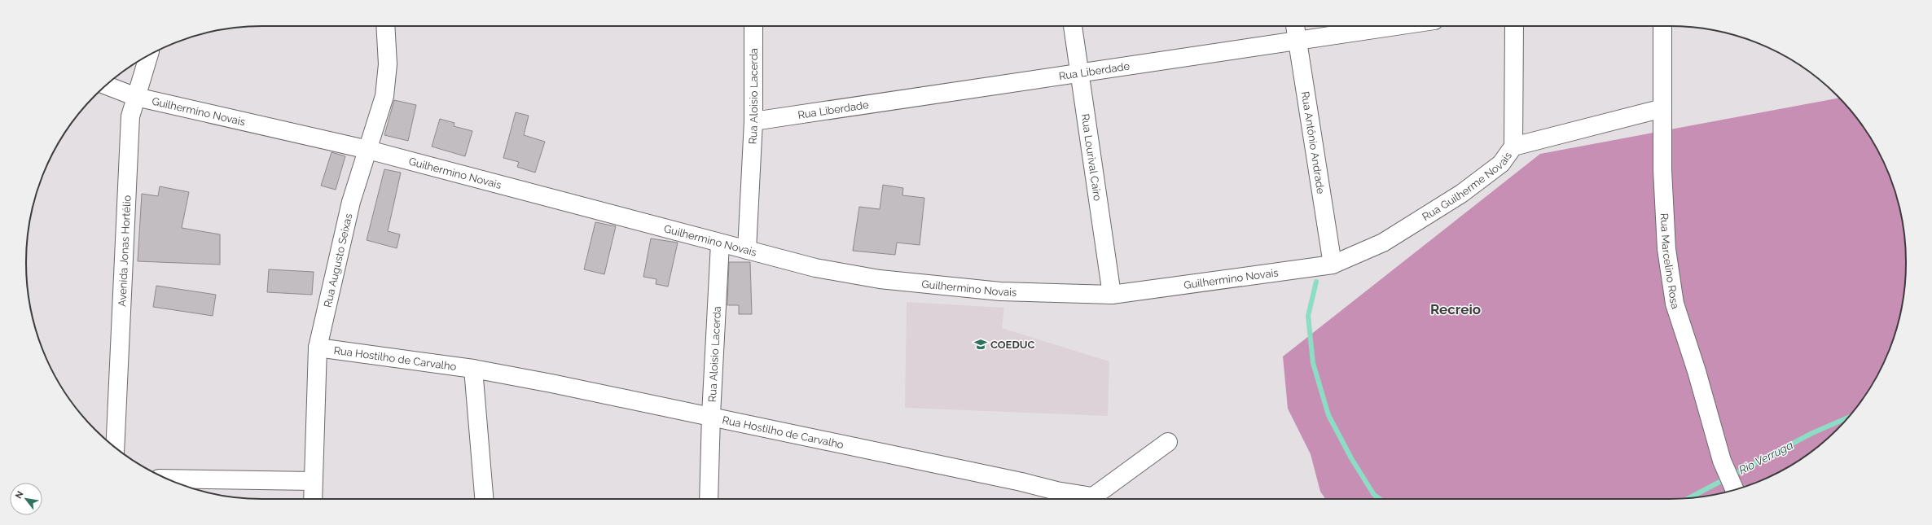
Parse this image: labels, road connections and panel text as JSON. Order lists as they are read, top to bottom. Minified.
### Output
{"streets":{"street":["Rua Liberdade","Rua Aloisio Lacerda","Guilhermino Novais","Rua Antônio Andrade","Rua Lourival Cairo","Rua Guilherme Novais","Avenida Jonas Hortélio","Rua Augusto Seixas","Rua Marcelino Rosa","Rua Hostilho de Carvalho"]},"crossings":[["Rua Liberdade","Rua Aloisio Lacerda"],["Rua Liberdade","Rua Antônio Andrade"],["Rua Liberdade","Rua Lourival Cairo"],["Rua Aloisio Lacerda","Guilhermino Novais"],["Rua Aloisio Lacerda","Rua Hostilho de Carvalho"],["Guilhermino Novais","Rua Antônio Andrade"],["Guilhermino Novais","Rua Lourival Cairo"],["Guilhermino Novais","Rua Guilherme Novais"],["Guilhermino Novais","Avenida Jonas Hortélio"],["Guilhermino Novais","Rua Augusto Seixas"],["Rua Antônio Andrade","Rua Guilherme Novais"],["Rua Guilherme Novais","Rua Marcelino Rosa"],["Rua Augusto Seixas","Rua Hostilho de Carvalho"]],"districts":["Recreio"],"water":["Rio Verruga"],"places":{"school or university":["COEDUC"]},"north":"top left"}
